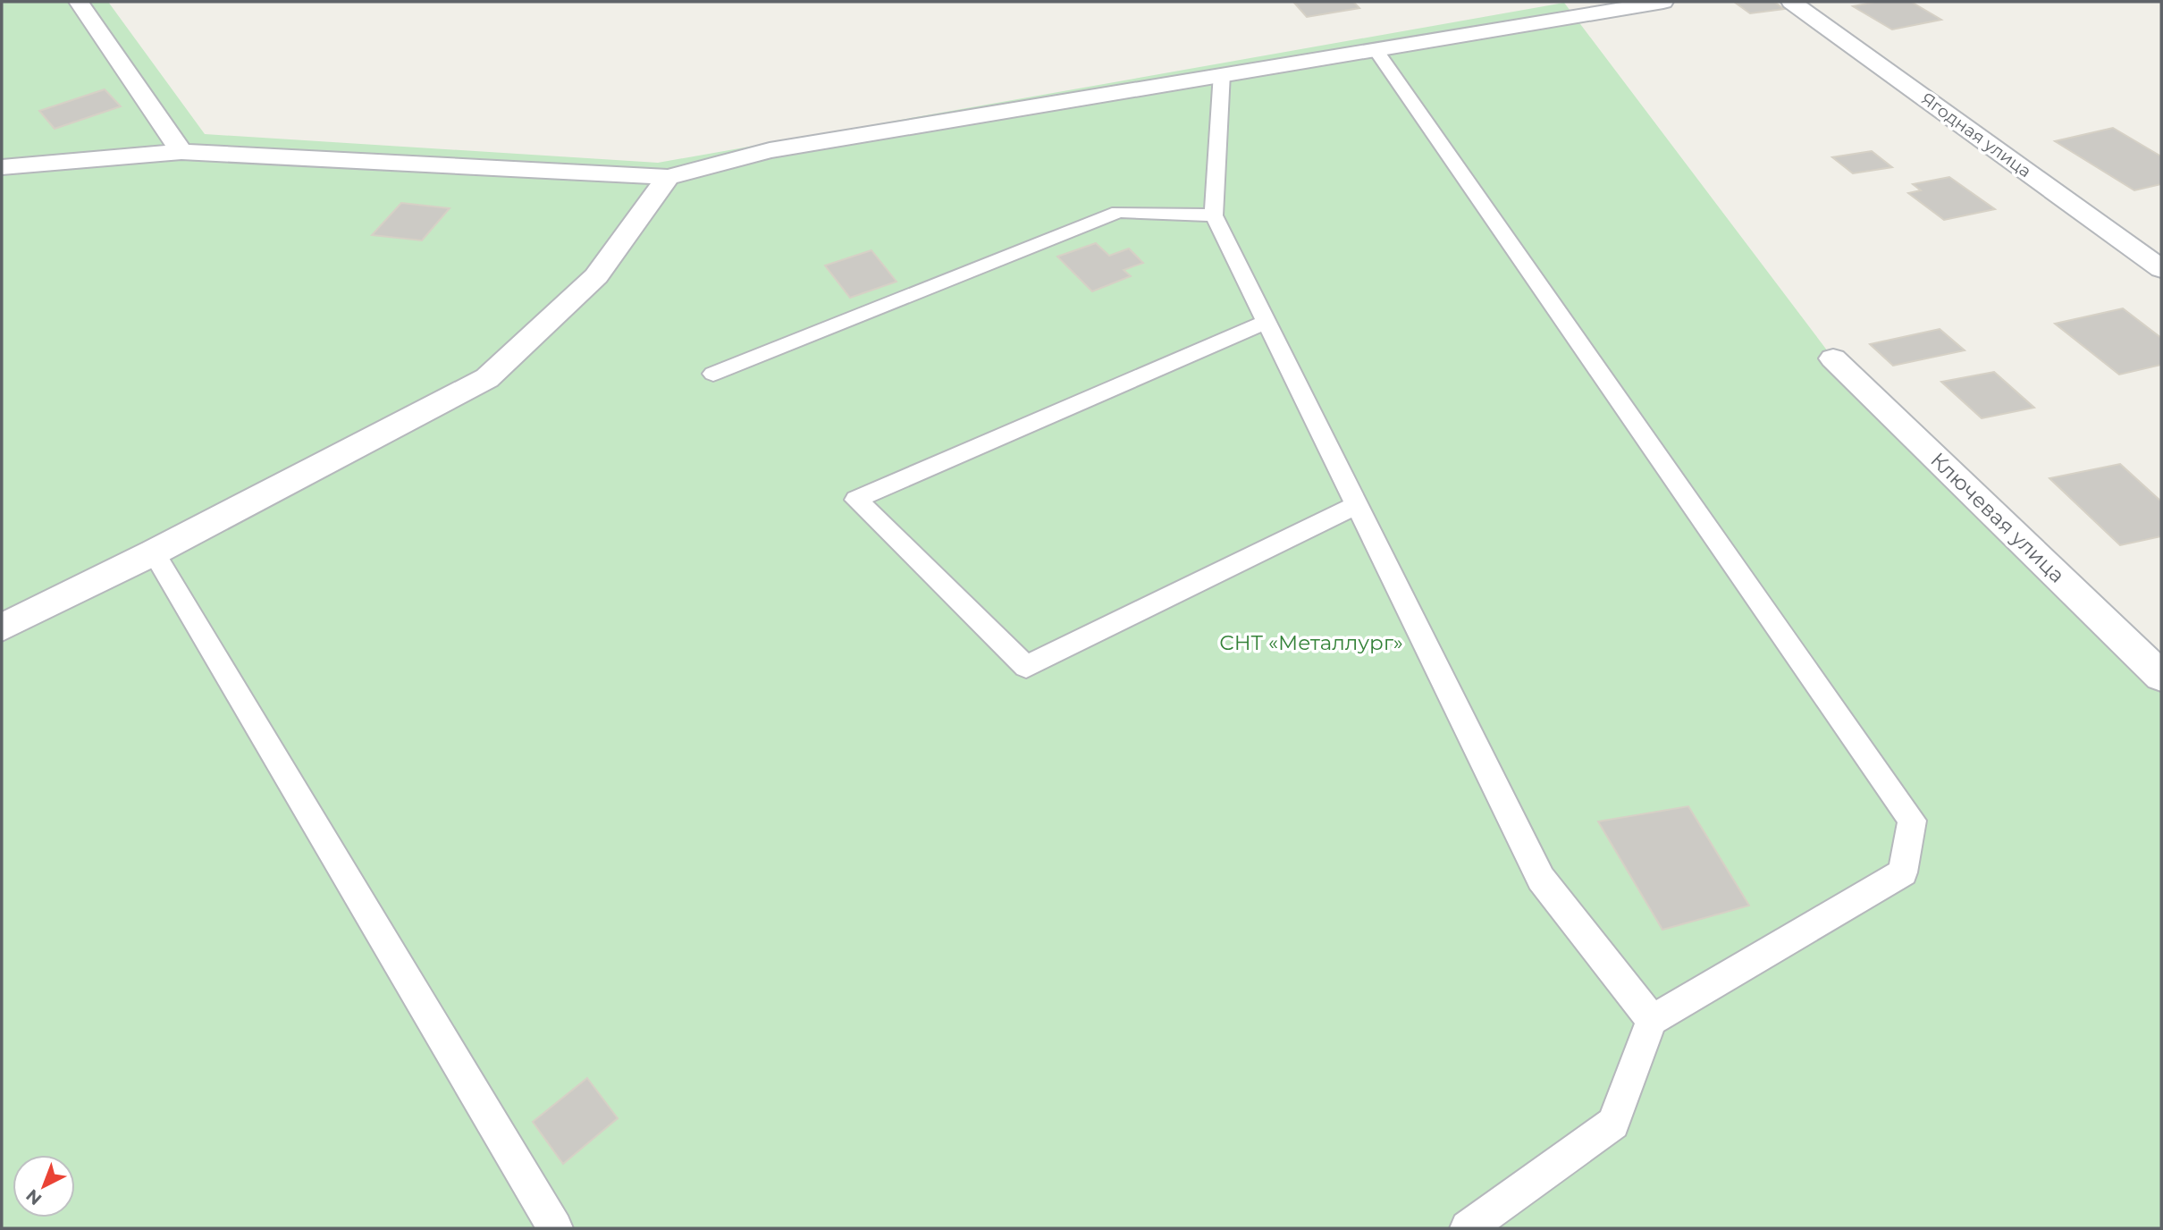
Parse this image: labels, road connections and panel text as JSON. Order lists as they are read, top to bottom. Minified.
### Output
{"streets":{"street":["Ягодная улица","Ключевая улица"]},"parks":["СНТ «Металлург»"],"north":"bottom left"}
